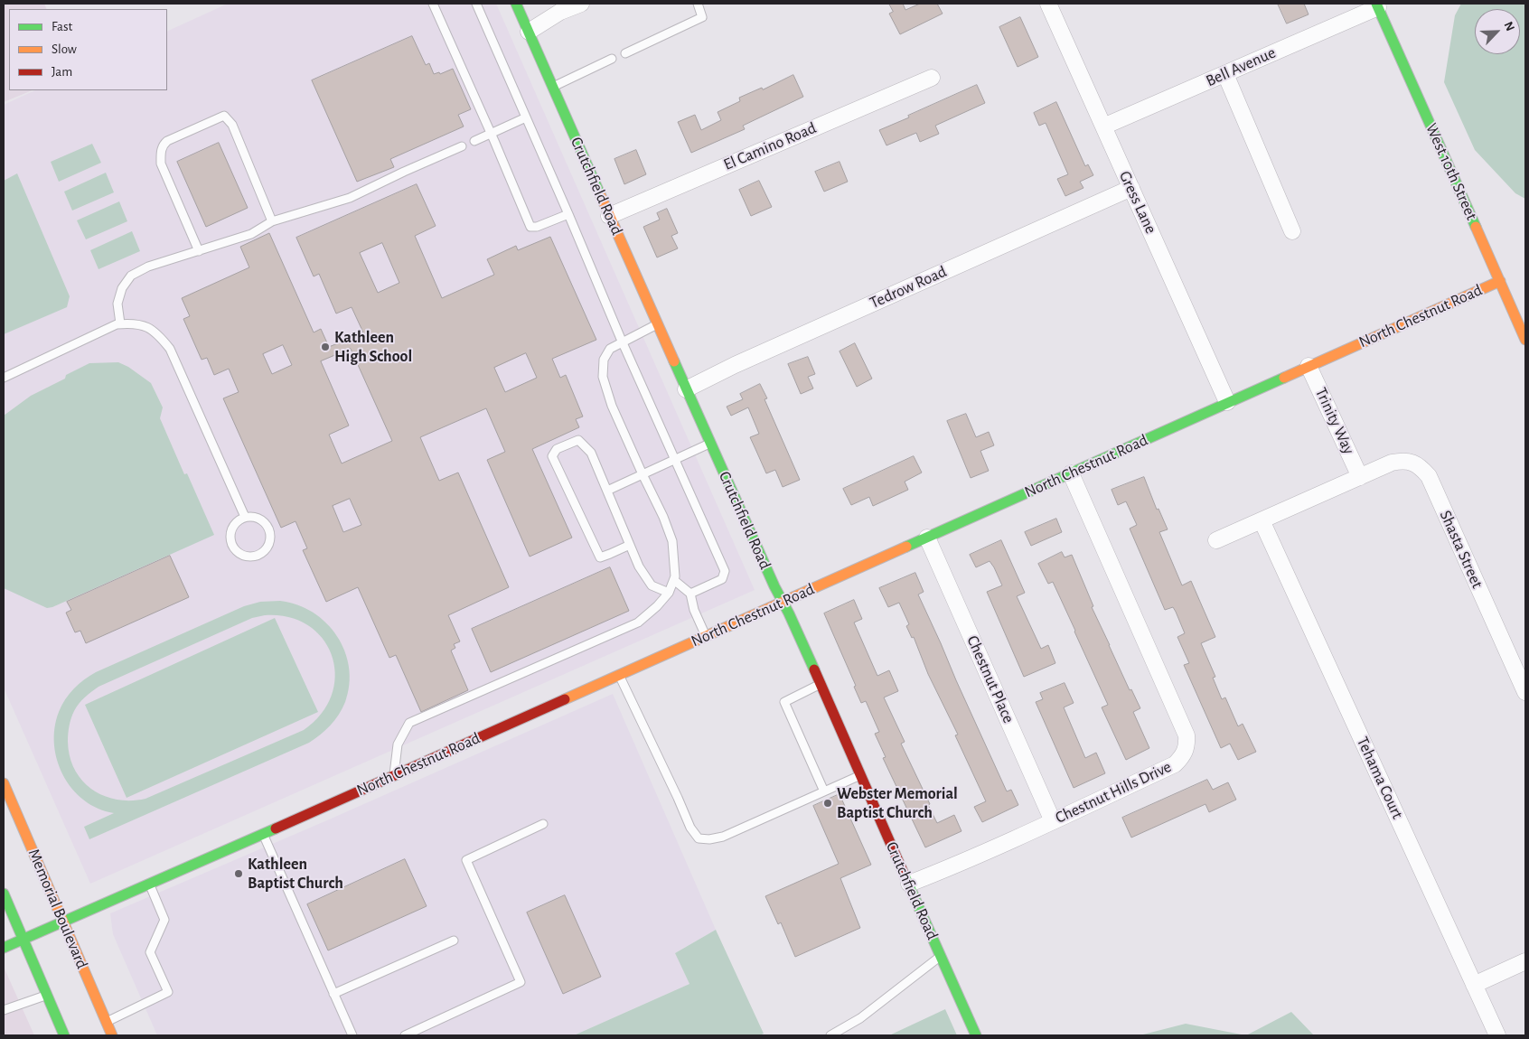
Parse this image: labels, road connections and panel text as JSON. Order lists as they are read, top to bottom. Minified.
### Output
{"streets":{"street":["Bell Avenue","El Camino Road","West 10th Street","Crutchfield Road","Gress Lane","Tedrow Road","North Chestnut Road","Trinity Way","Shasta Street","Chestnut Place","Tehama Court","Chestnut Hills Drive","Memorial Boulevard"]},"crossings":[["Bell Avenue","West 10th Street"],["Bell Avenue","Gress Lane"],["El Camino Road","Crutchfield Road"],["West 10th Street","North Chestnut Road"],["Crutchfield Road","Tedrow Road"],["Crutchfield Road","North Chestnut Road"],["Crutchfield Road","Chestnut Hills Drive"],["Gress Lane","Tedrow Road"],["Gress Lane","North Chestnut Road"],["North Chestnut Road","Trinity Way"],["North Chestnut Road","Chestnut Place"],["North Chestnut Road","Chestnut Hills Drive"],["North Chestnut Road","Memorial Boulevard"],["Trinity Way","Shasta Street"],["Shasta Street","Tehama Court"],["Chestnut Place","Chestnut Hills Drive"]],"places":["Kathleen High School","Webster Memorial Baptist Church","Kathleen Baptist Church"],"legend":["Fast","Slow","Jam"],"north":"top right"}
